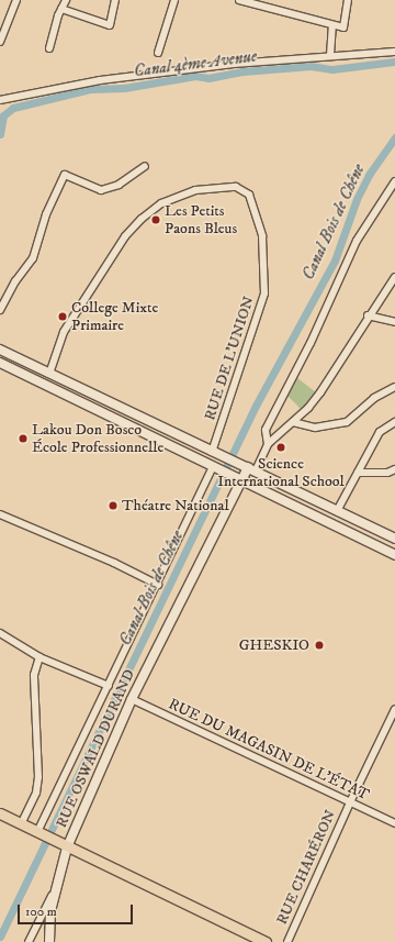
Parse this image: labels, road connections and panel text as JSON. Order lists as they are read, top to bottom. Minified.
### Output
{"streets":{"main road":["RUE OSWALD DURAND"],"street":["RUE DE L'UNION","RUE DU MAGASIN DE L'ÉTAT","RUE CHARÉRON"]},"crossings":[["RUE OSWALD DURAND","RUE DU MAGASIN DE L'ÉTAT"],["RUE DU MAGASIN DE L'ÉTAT","RUE CHARÉRON"]],"water":["Canal 4ème Avenue","Canal Bois de Chêne"],"places":["Les Petits Paons Bleus","College Mixte Primaire","Lakou Don Bosco École Professionnelle","Science International School","Théatre National","GHESKIO"],"scale_bar":"100 m"}
